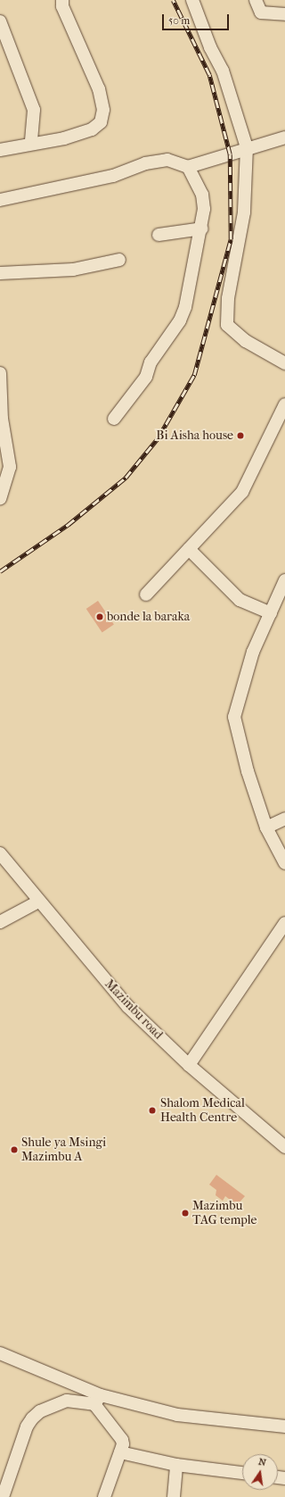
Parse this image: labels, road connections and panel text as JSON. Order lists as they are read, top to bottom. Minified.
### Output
{"streets":{"street":["Mazimbu road"]},"places":["Bi Aisha house","bonde la baraka","Shalom Medical Health Centre","Shule ya Msingi Mazimbu A","Mazimbu TAG temple"],"scale_bar":"50 m","north":"top"}
